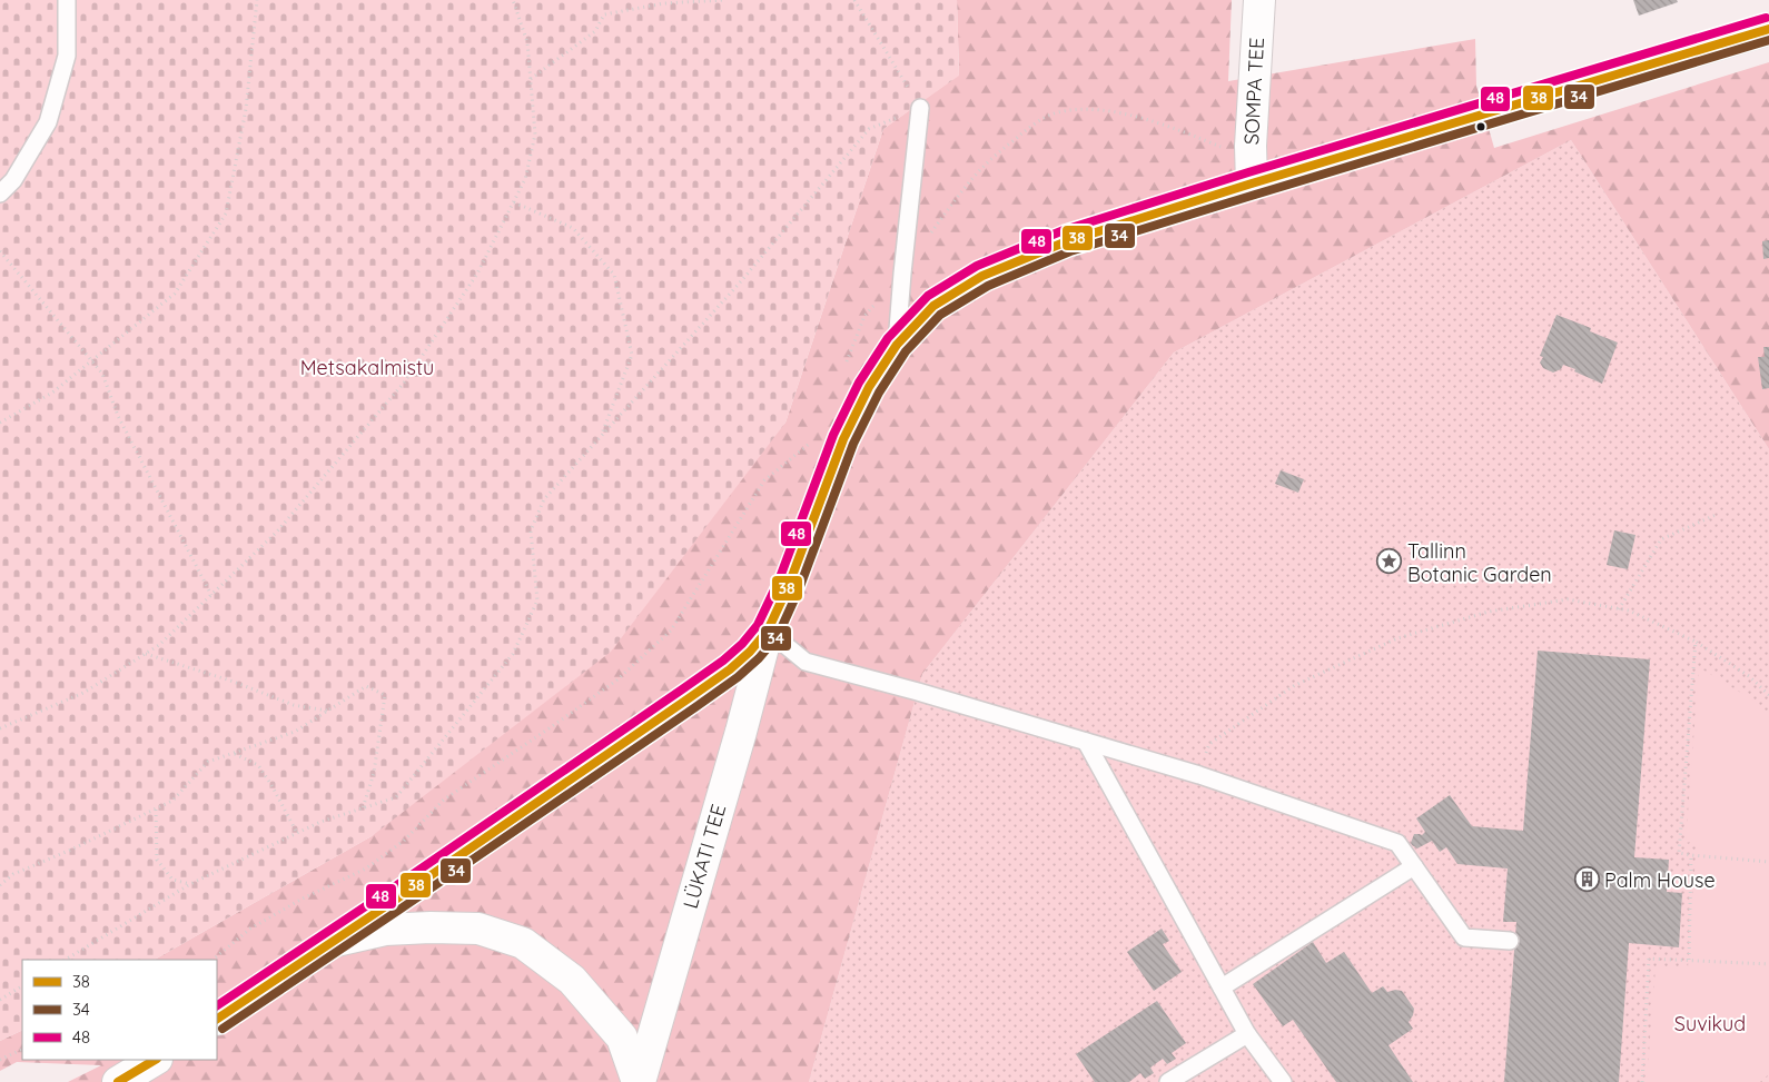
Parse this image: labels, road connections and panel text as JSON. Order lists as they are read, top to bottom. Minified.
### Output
{"streets":{"main road":["SOMPA TEE","LÜKATI TEE"]},"parks":["Metsakalmistu","Suvikud"],"places":{"place":["Tallinn Botanic Garden"],"building":["Palm House"]},"lines":["transit line 48","transit line 38","transit line 34"],"legend":["38","34","48"]}
